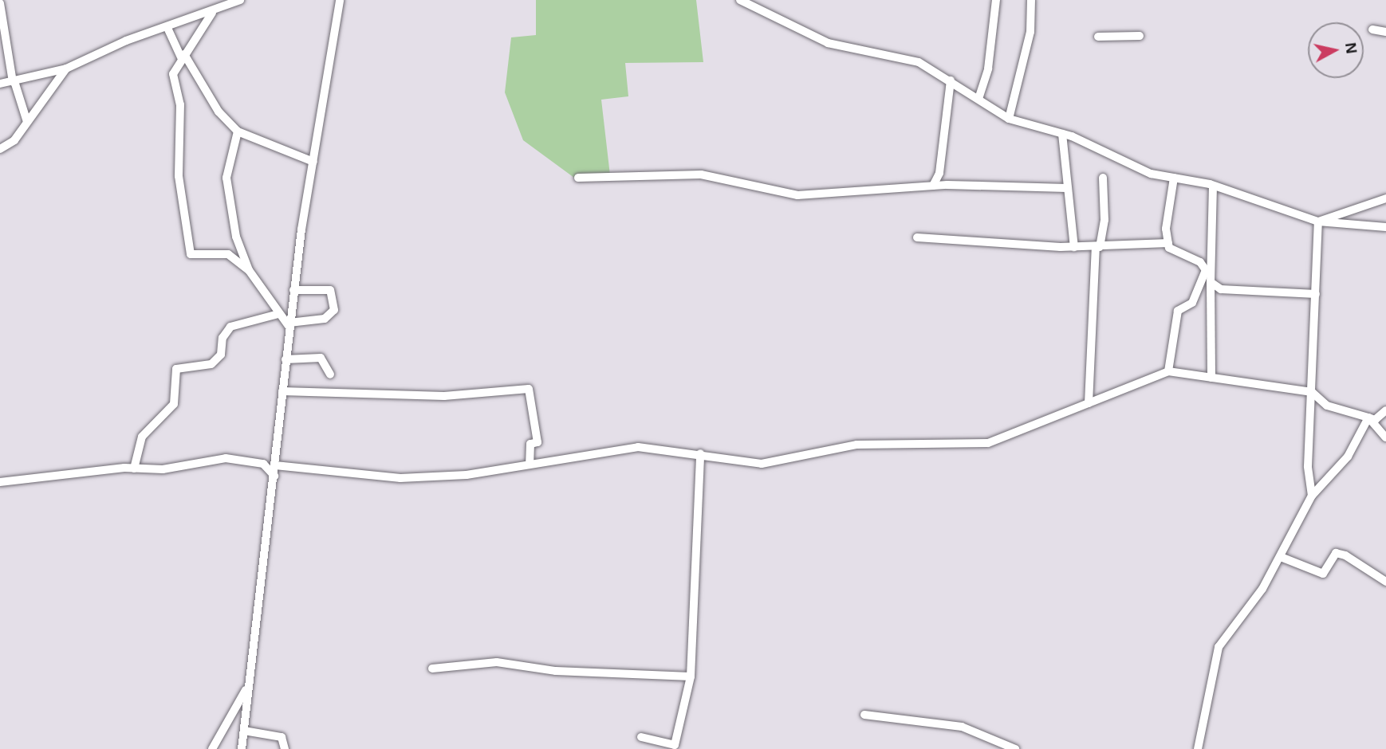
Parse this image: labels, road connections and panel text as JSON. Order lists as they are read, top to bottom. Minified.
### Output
{"north":"right"}
